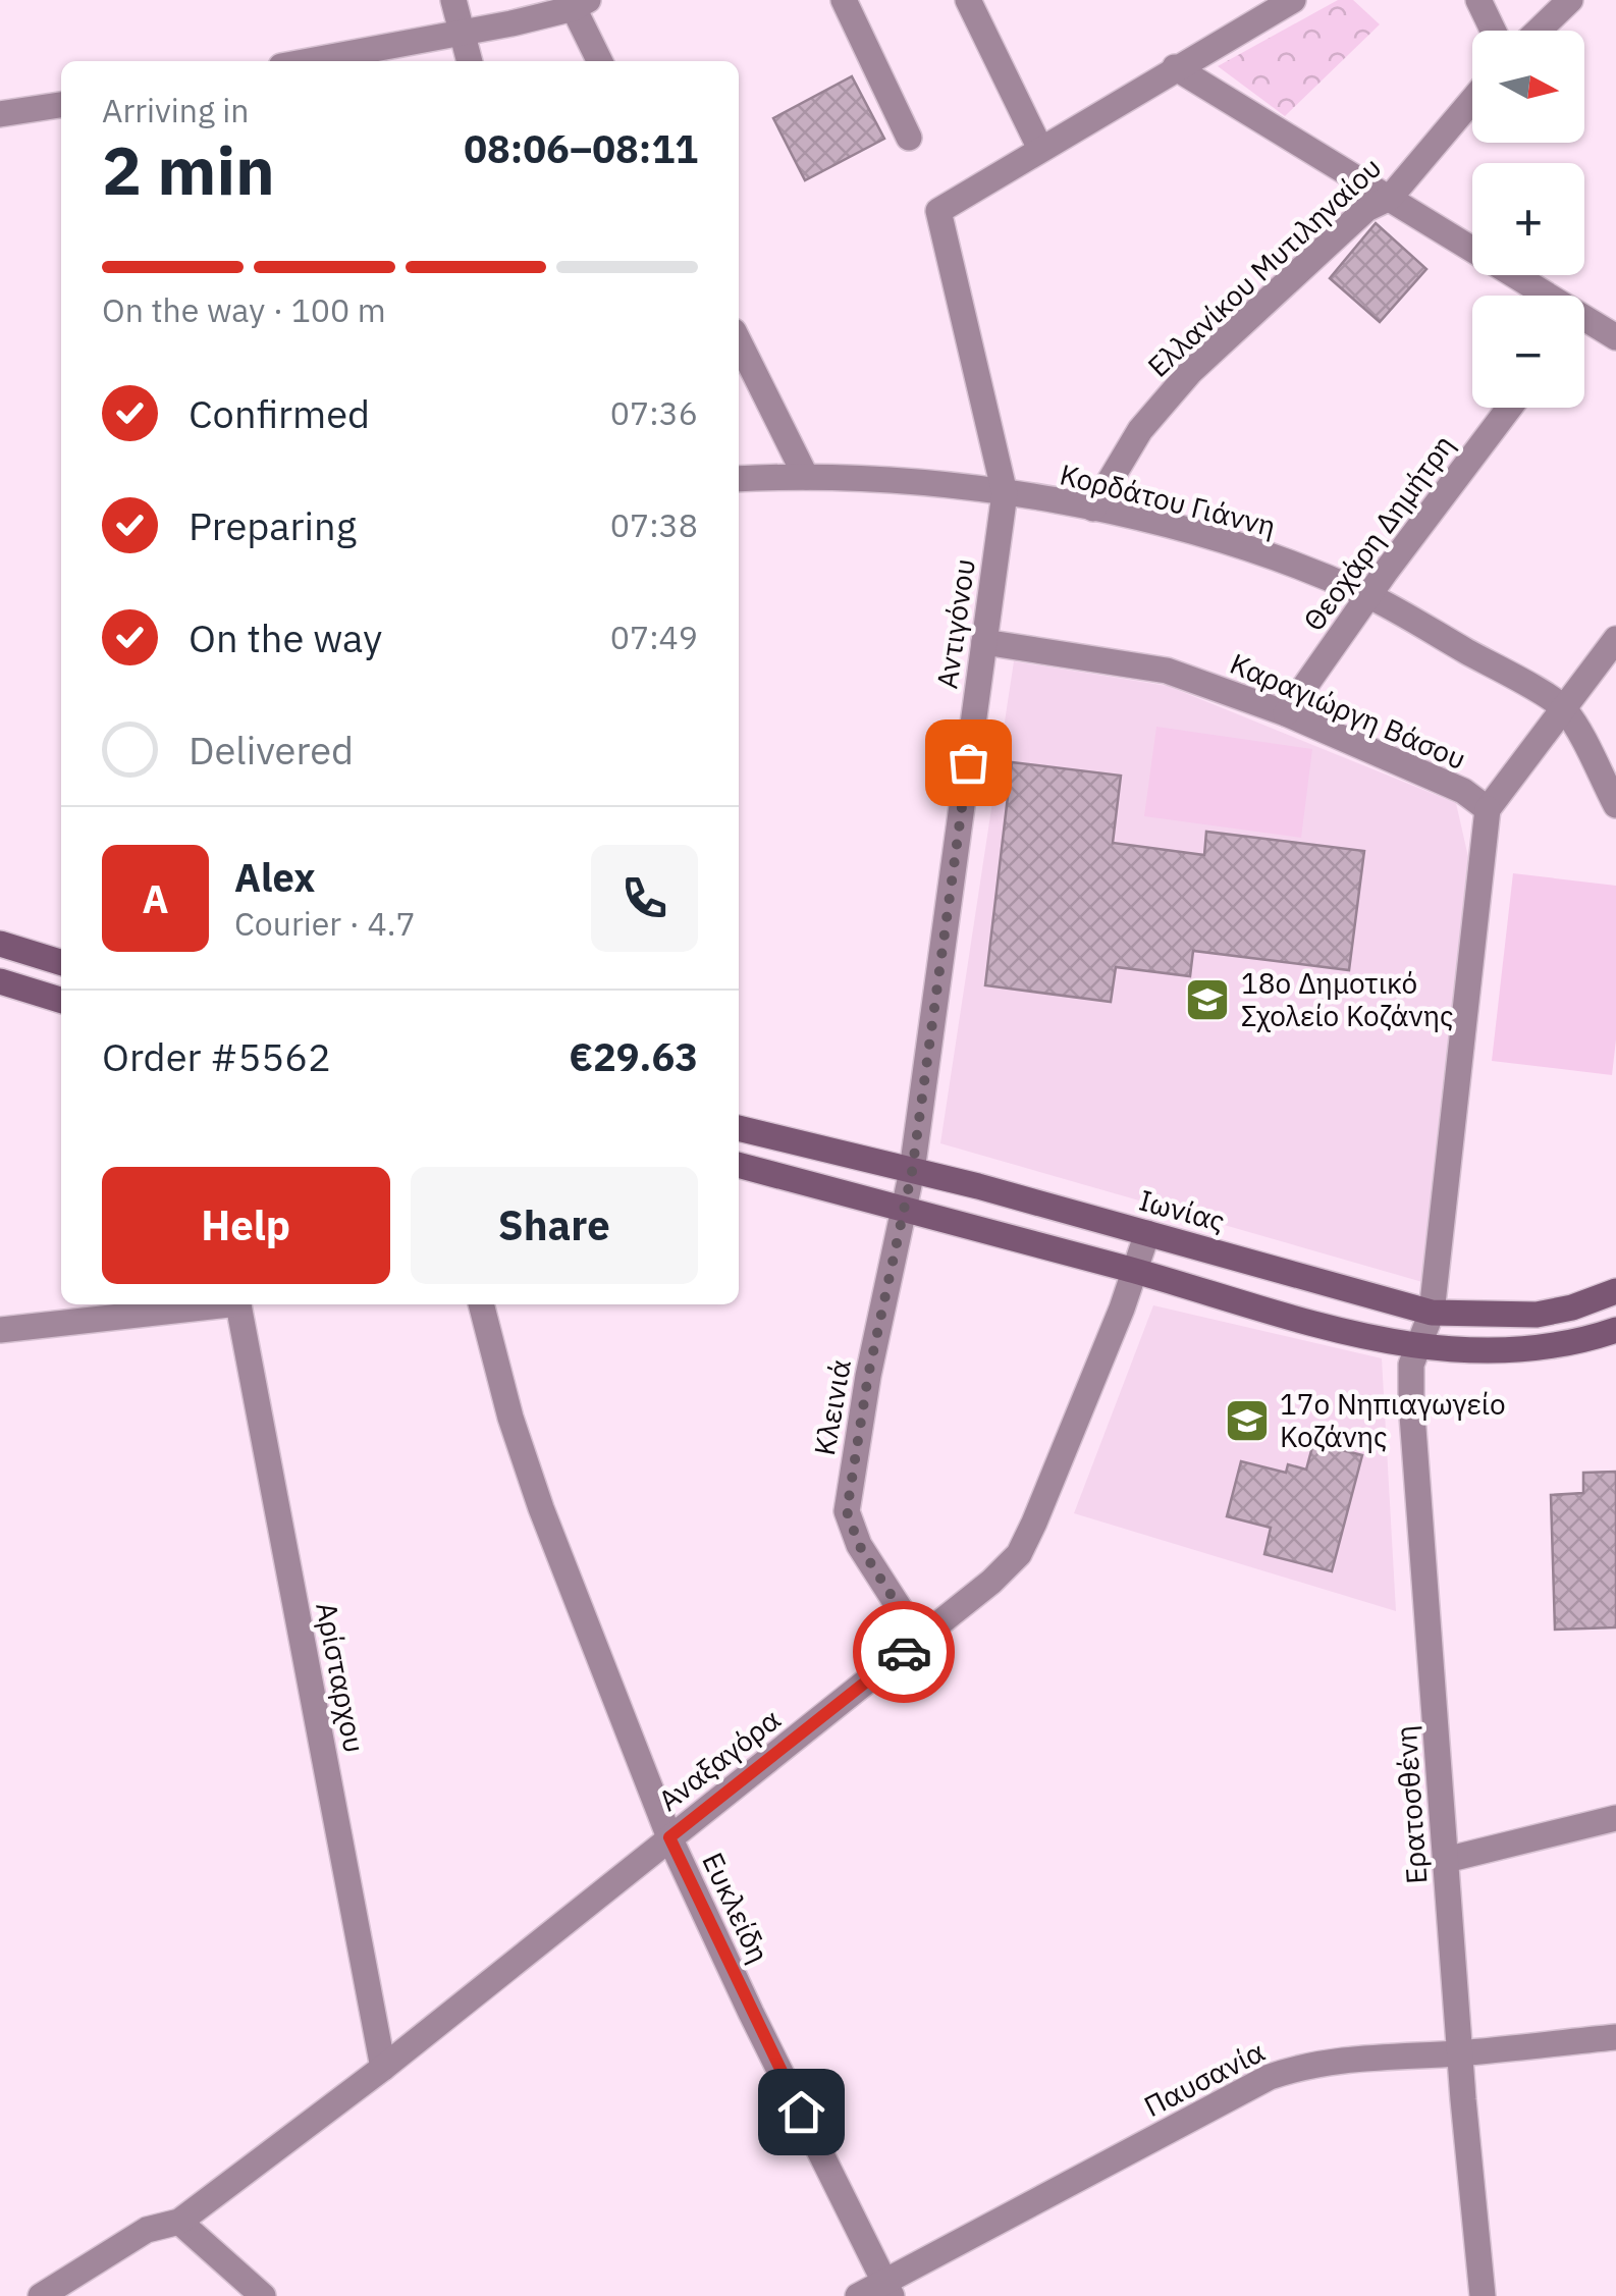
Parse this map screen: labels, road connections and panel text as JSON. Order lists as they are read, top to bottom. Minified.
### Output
{"streets":{"main road":["Ιωνίας"],"street":["Ελλανίκου Μυτιληναίου","Κορδάτου Γιάννη","Θεοχάρη Δημήτρη","Αντιγόνου","Καραγιώργη Βάσου","Κλεινιά","Αρίσταρχου","Αναξαγόρα","Ερατοσθένη","Ευκλείδη","Παυσανία"]},"crossings":[["Ελλανίκου Μυτιληναίου","Κορδάτου Γιάννη"],["Κορδάτου Γιάννη","Θεοχάρη Δημήτρη"],["Κορδάτου Γιάννη","Αντιγόνου"],["Θεοχάρη Δημήτρη","Καραγιώργη Βάσου"],["Αντιγόνου","Καραγιώργη Βάσου"],["Αντιγόνου","Ιωνίας"],["Αντιγόνου","Κλεινιά"],["Ιωνίας","Κλεινιά"],["Ιωνίας","Αναξαγόρα"],["Ιωνίας","Ερατοσθένη"],["Κλεινιά","Αναξαγόρα"],["Αρίσταρχου","Αναξαγόρα"],["Αναξαγόρα","Ευκλείδη"],["Ερατοσθένη","Παυσανία"],["Ευκλείδη","Παυσανία"]],"places":{"school or university":["18ο Δημοτικό Σχολείο Κοζάνης","17ο Νηπιαγωγείο Κοζάνης"]},"north":"right","page":{"map_buttons":["+","−"],"heading":["2 min","Arriving in","08:06–08:11"],"panel":["Alex","Courier · 4.7","Order #5562","€29.63"],"bar":"On the way · 100 m","list":[["Confirmed","07:36"],["Preparing","07:38"],["On the way","07:49"],"Delivered"],"round":"A","buttons":["Help","Share"]}}
